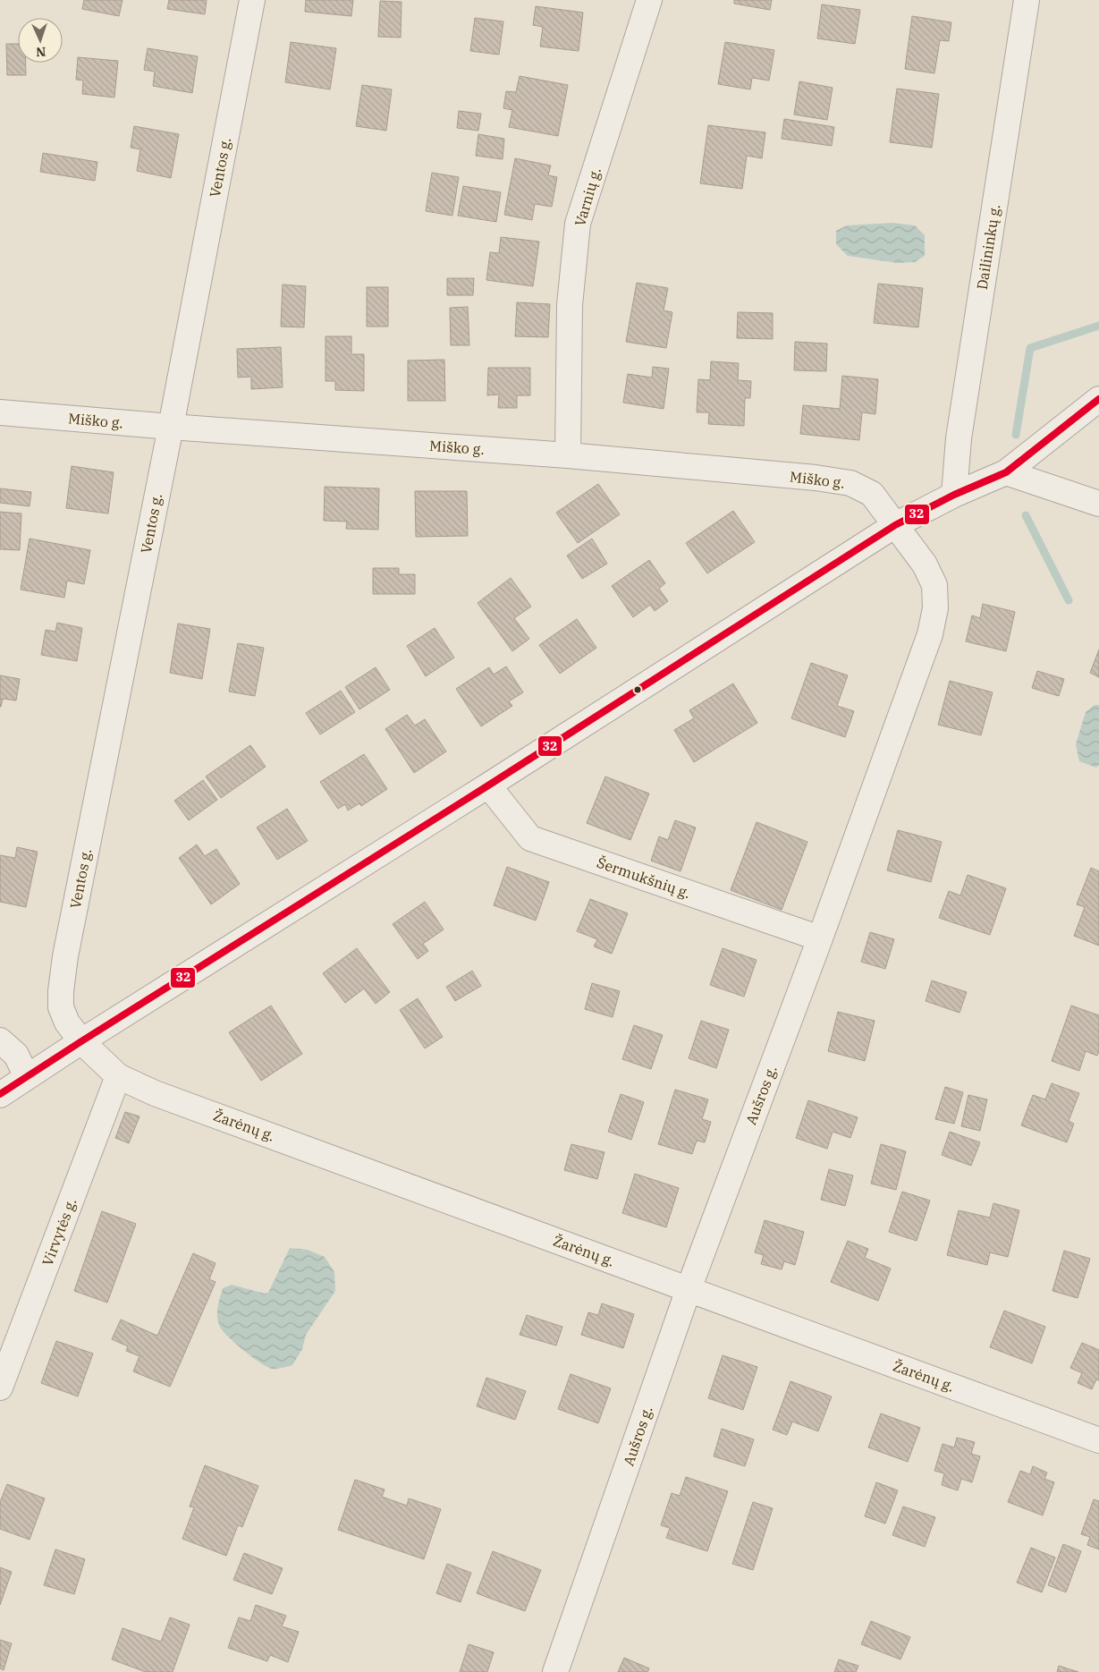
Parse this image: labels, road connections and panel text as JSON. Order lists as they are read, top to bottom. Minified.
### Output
{"streets":{"street":["Ventos g.","Varnių g.","Dailininkų g.","Miško g.","Šermukšnių g.","Aušros g.","Žarėnų g.","Virvytės g."]},"crossings":[["Ventos g.","Miško g."],["Ventos g.","Žarėnų g."],["Varnių g.","Miško g."],["Miško g.","Aušros g."],["Šermukšnių g.","Aušros g."],["Aušros g.","Žarėnų g."],["Žarėnų g.","Virvytės g."]],"lines":["transit line 32"],"north":"bottom"}
